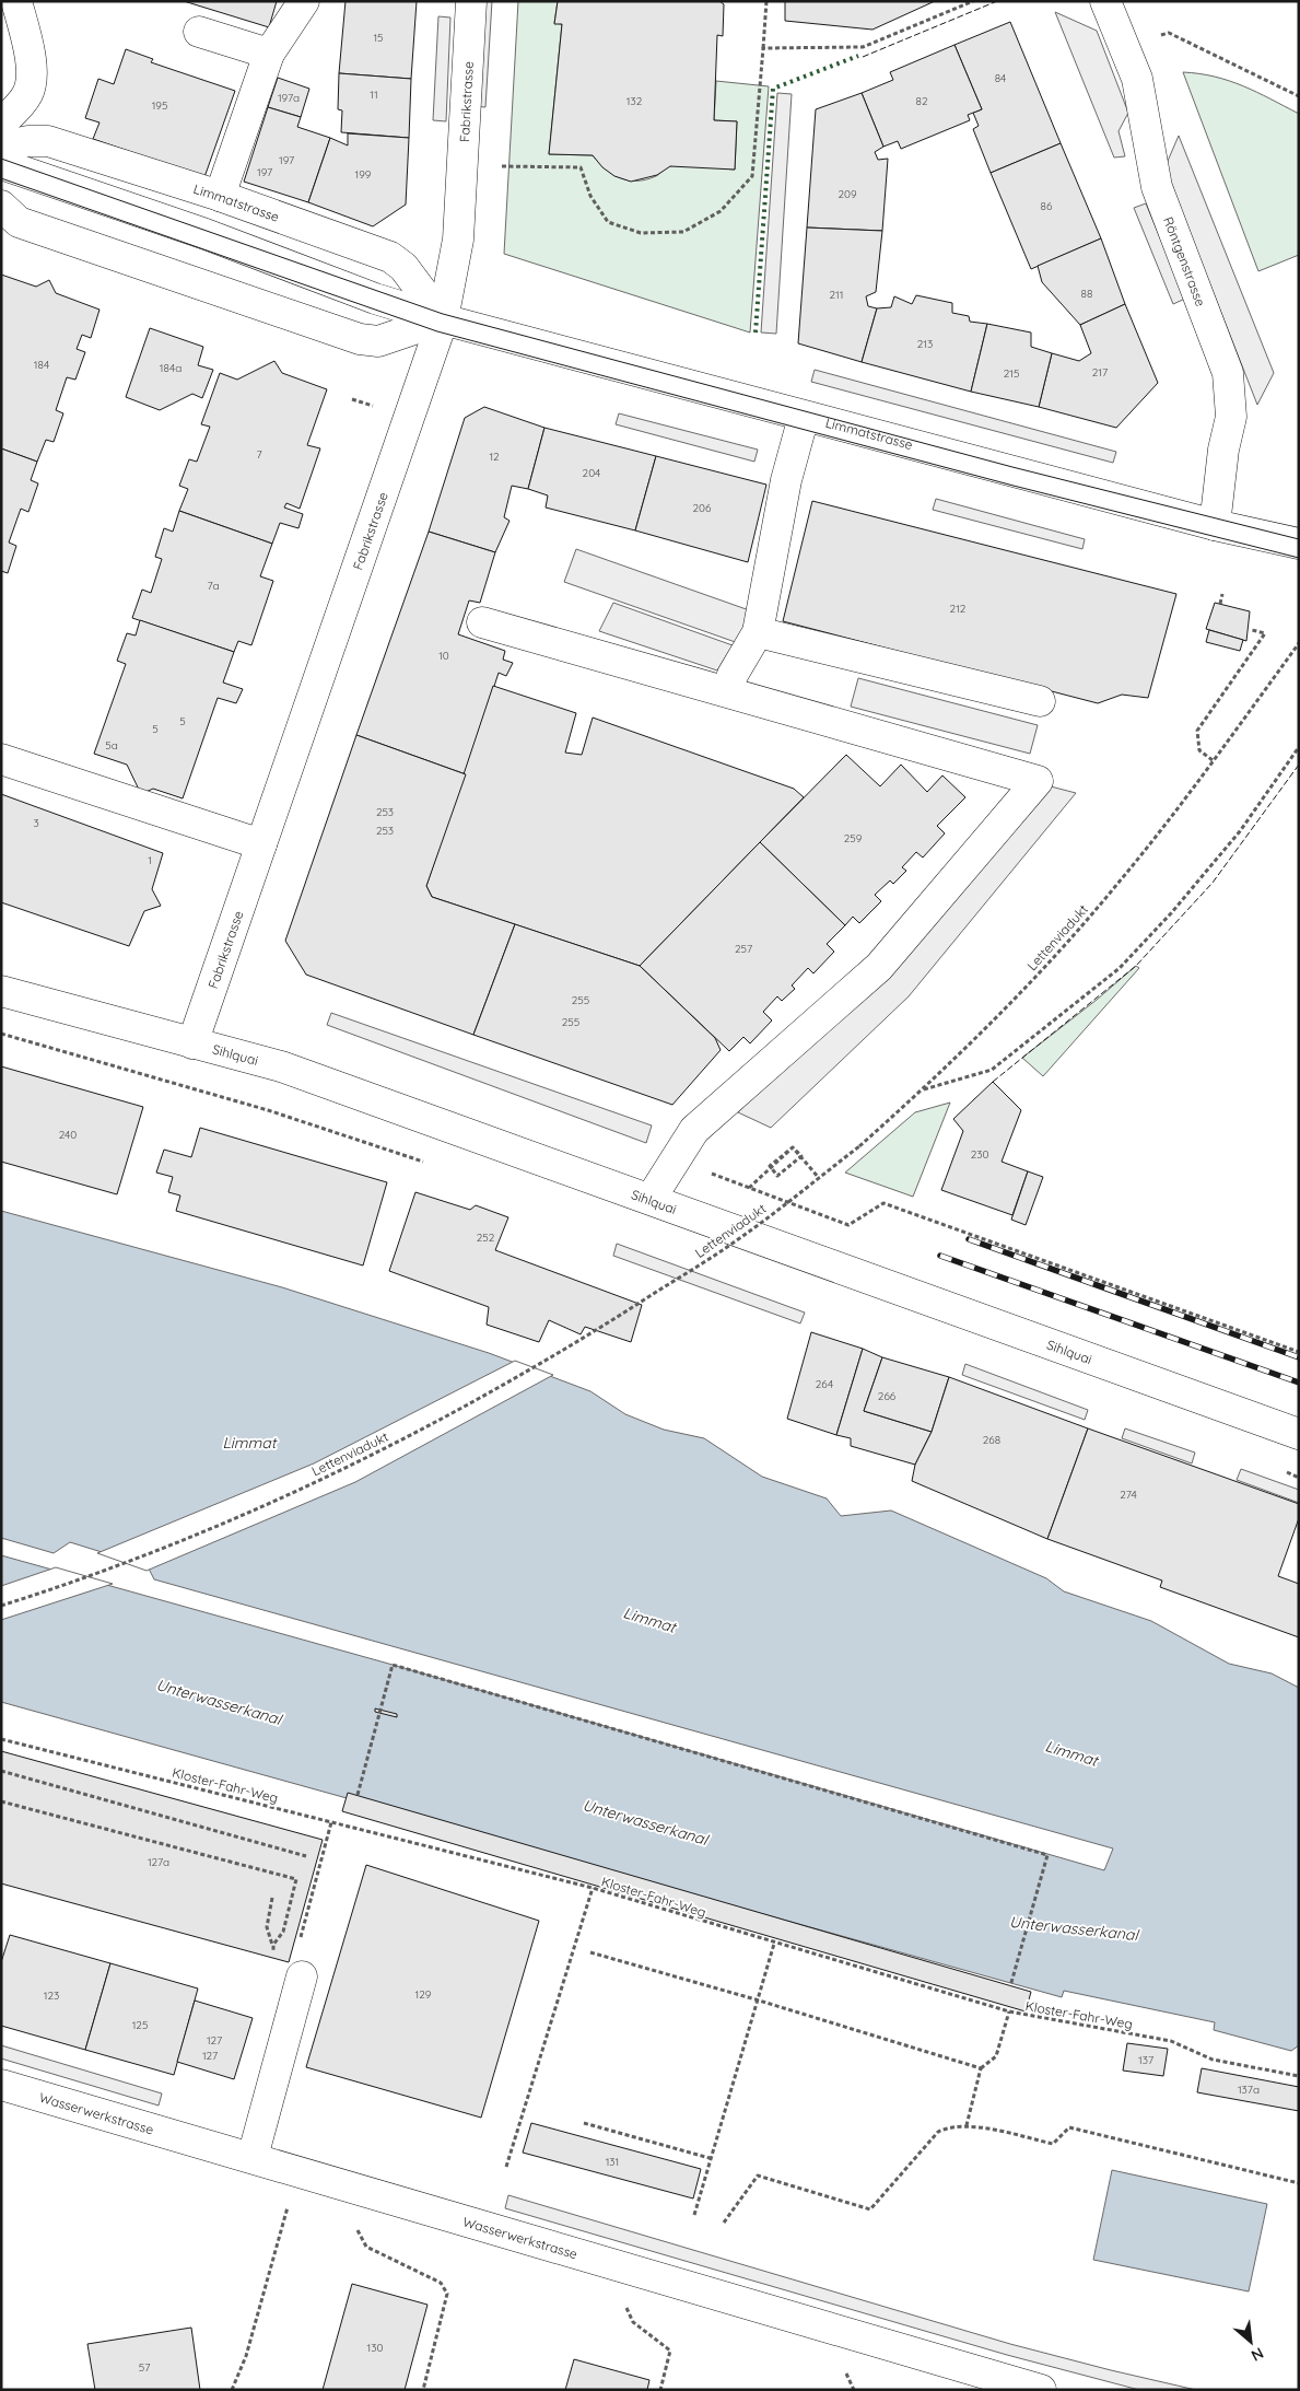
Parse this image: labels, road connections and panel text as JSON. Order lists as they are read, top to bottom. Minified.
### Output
{"streets":{"street":["Fabrikstrasse","Limmatstrasse","Röntgenstrasse","Sihlquai","Wasserwerkstrasse"],"path":["Lettenviadukt","Kloster-Fahr-Weg"]},"crossings":[["Fabrikstrasse","Limmatstrasse"],["Fabrikstrasse","Sihlquai"],["Limmatstrasse","Röntgenstrasse"]],"water":["Limmat","Unterwasserkanal"],"house_numbers":["15","84","11","197a","132","82","195","197","197","199","209","86","88","211","213","184","184a","217","215","7","12","204","206","7a","212","10","5","5","5a","253","3","253","259","1","257","255","255","240","230","252","264","266","268","274","127a","129","123","125","127","127","137","137a","131","130","57"],"north":"bottom right"}
